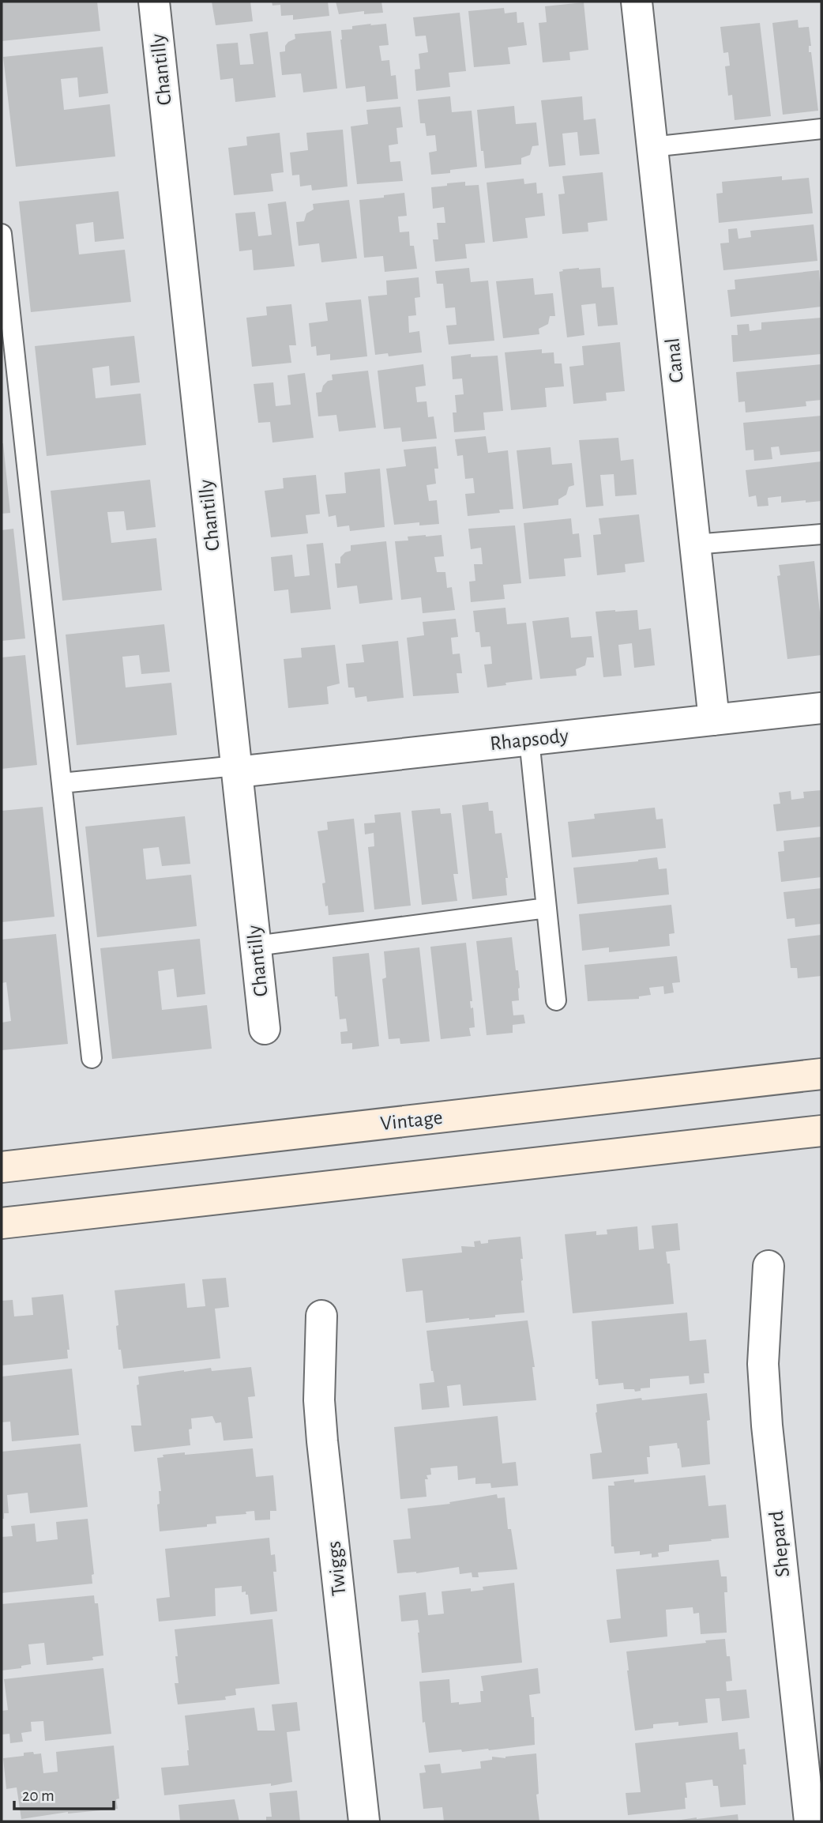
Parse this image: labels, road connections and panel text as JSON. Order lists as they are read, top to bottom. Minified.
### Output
{"streets":{"street":["Chantilly","Canal","Rhapsody","Vintage","Shepard","Twiggs"]},"crossings":[["Chantilly","Rhapsody"],["Canal","Rhapsody"]],"scale_bar":"20 m"}
